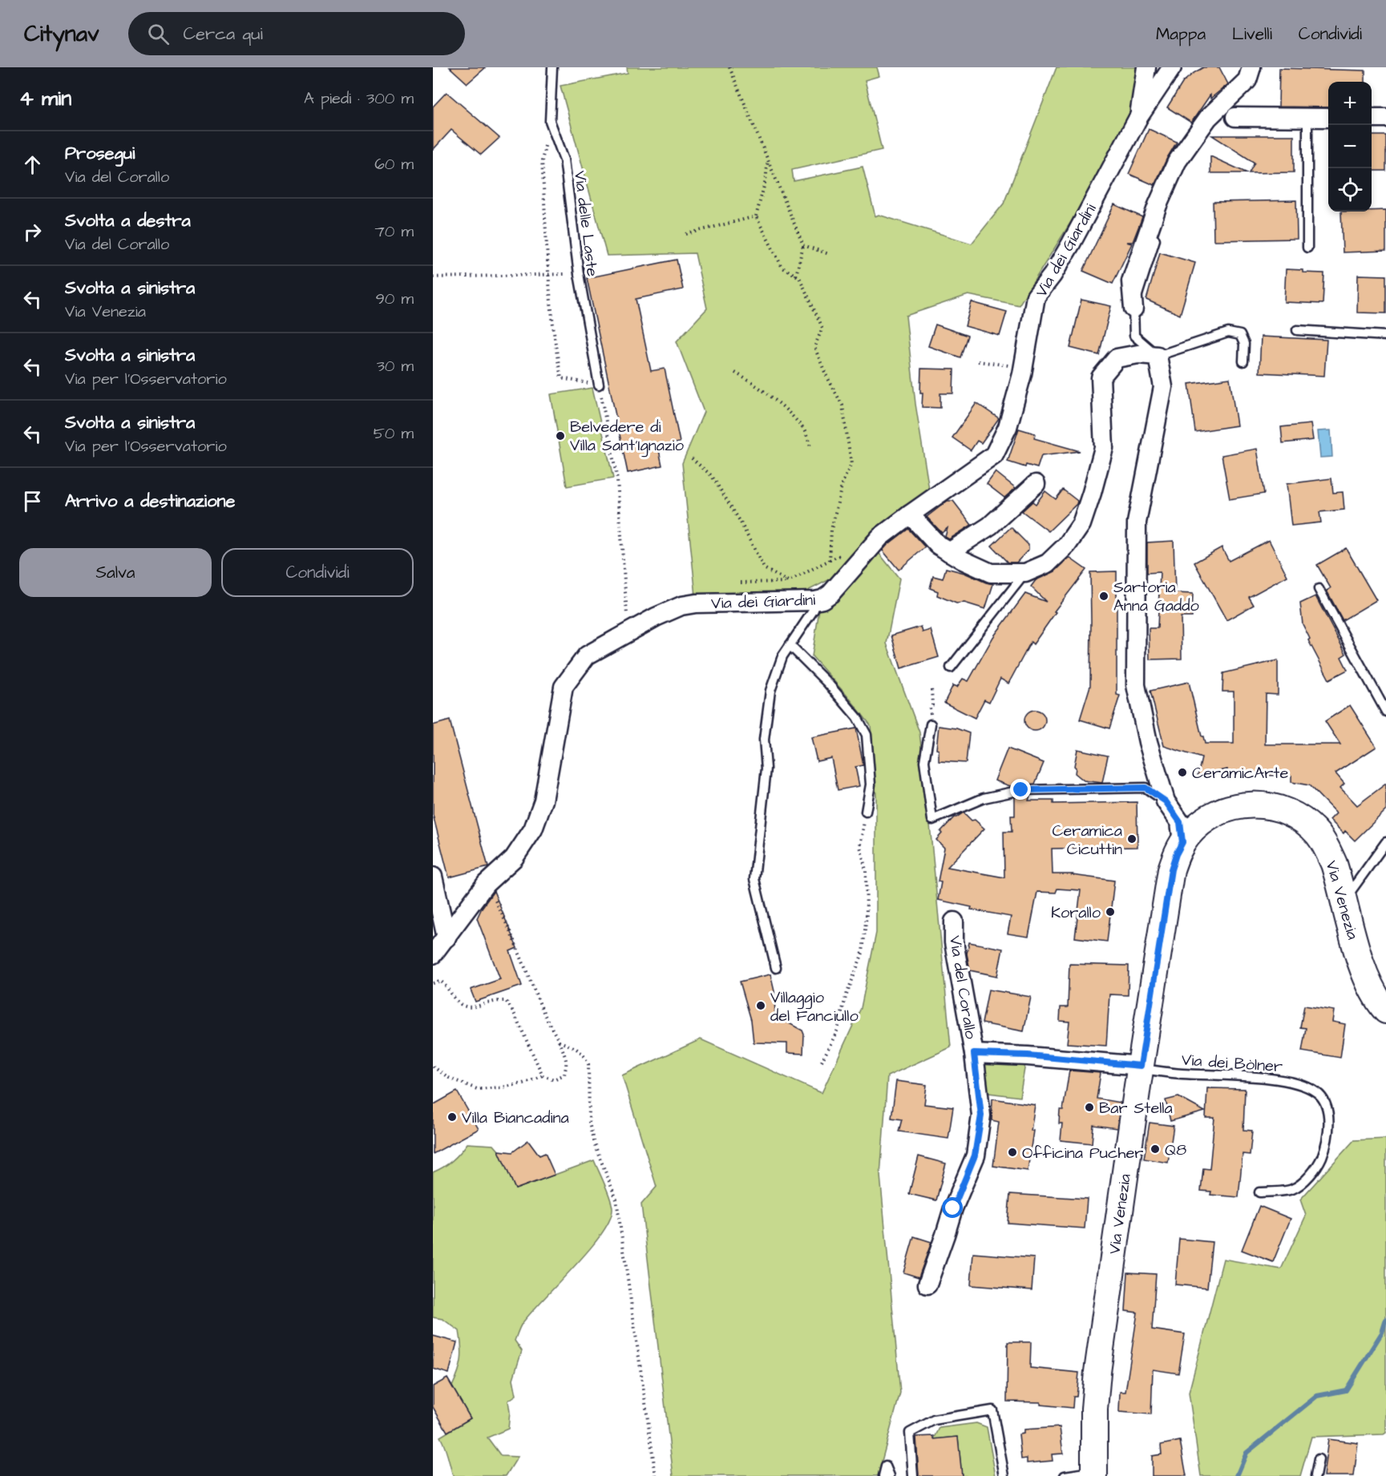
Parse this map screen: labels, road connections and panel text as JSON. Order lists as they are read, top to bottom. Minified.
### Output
{"streets":{"main road":["Via Venezia"],"street":["Via dei Giardini","Via del Corallo"],"lane":["Via delle Laste","Via dei Bòlner"]},"crossings":[["Via Venezia","Via del Corallo"],["Via Venezia","Via dei Bòlner"],["Via del Corallo","Via dei Bòlner"]],"places":["Belvedere di Villa Sant'Ignazio","Sartoria Anna Gaddo","CeramicArte","Ceramica Cicuttin","Korallo","Villaggio del Fanciullo","Bar Stella","Villa Biancadina","Q8","Officina Pucher"],"page":{"header":"Citynav","search":"Cerca qui","nav":["Mappa","Livelli","Condividi"],"heading":["4 min","A piedi · 300 m"],"map_buttons":["+","−"],"list":[["Prosegui","Via del Corallo","60 m"],["Svolta a destra","Via del Corallo","70 m"],["Svolta a sinistra","Via Venezia","90 m"],["Svolta a sinistra","Via per l'Osservatorio","30 m"],["Svolta a sinistra","Via per l'Osservatorio","50 m"],"Arrivo a destinazione"],"buttons":["Salva","Condividi"]}}
